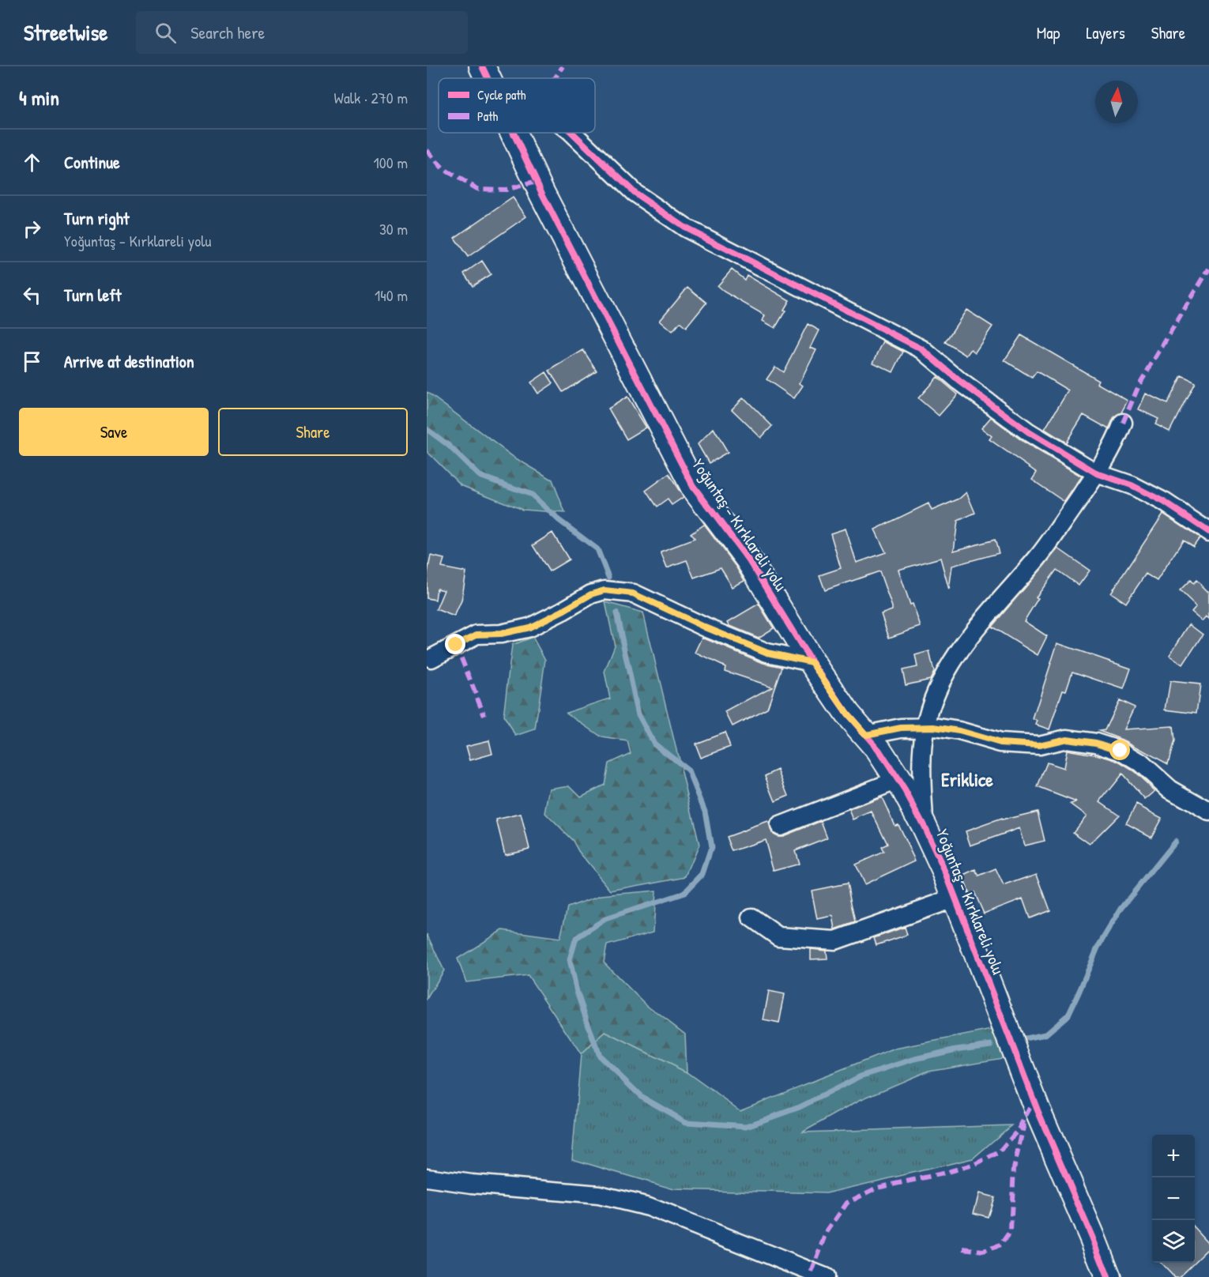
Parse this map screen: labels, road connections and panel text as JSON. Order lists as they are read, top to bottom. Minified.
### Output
{"streets":{"street":["Yoğuntaş - Kırklareli yolu"]},"districts":["Eriklice"],"legend":["Cycle path","Path"],"north":"top","page":{"header":"Streetwise","search":"Search here","nav":["Map","Layers","Share"],"heading":["4 min","Walk · 270 m"],"list":[["Continue","100 m"],["Turn right","Yoğuntaş - Kırklareli yolu","30 m"],["Turn left","140 m"],"Arrive at destination"],"buttons":["Save","Share"],"map_buttons":["+","−"]}}
